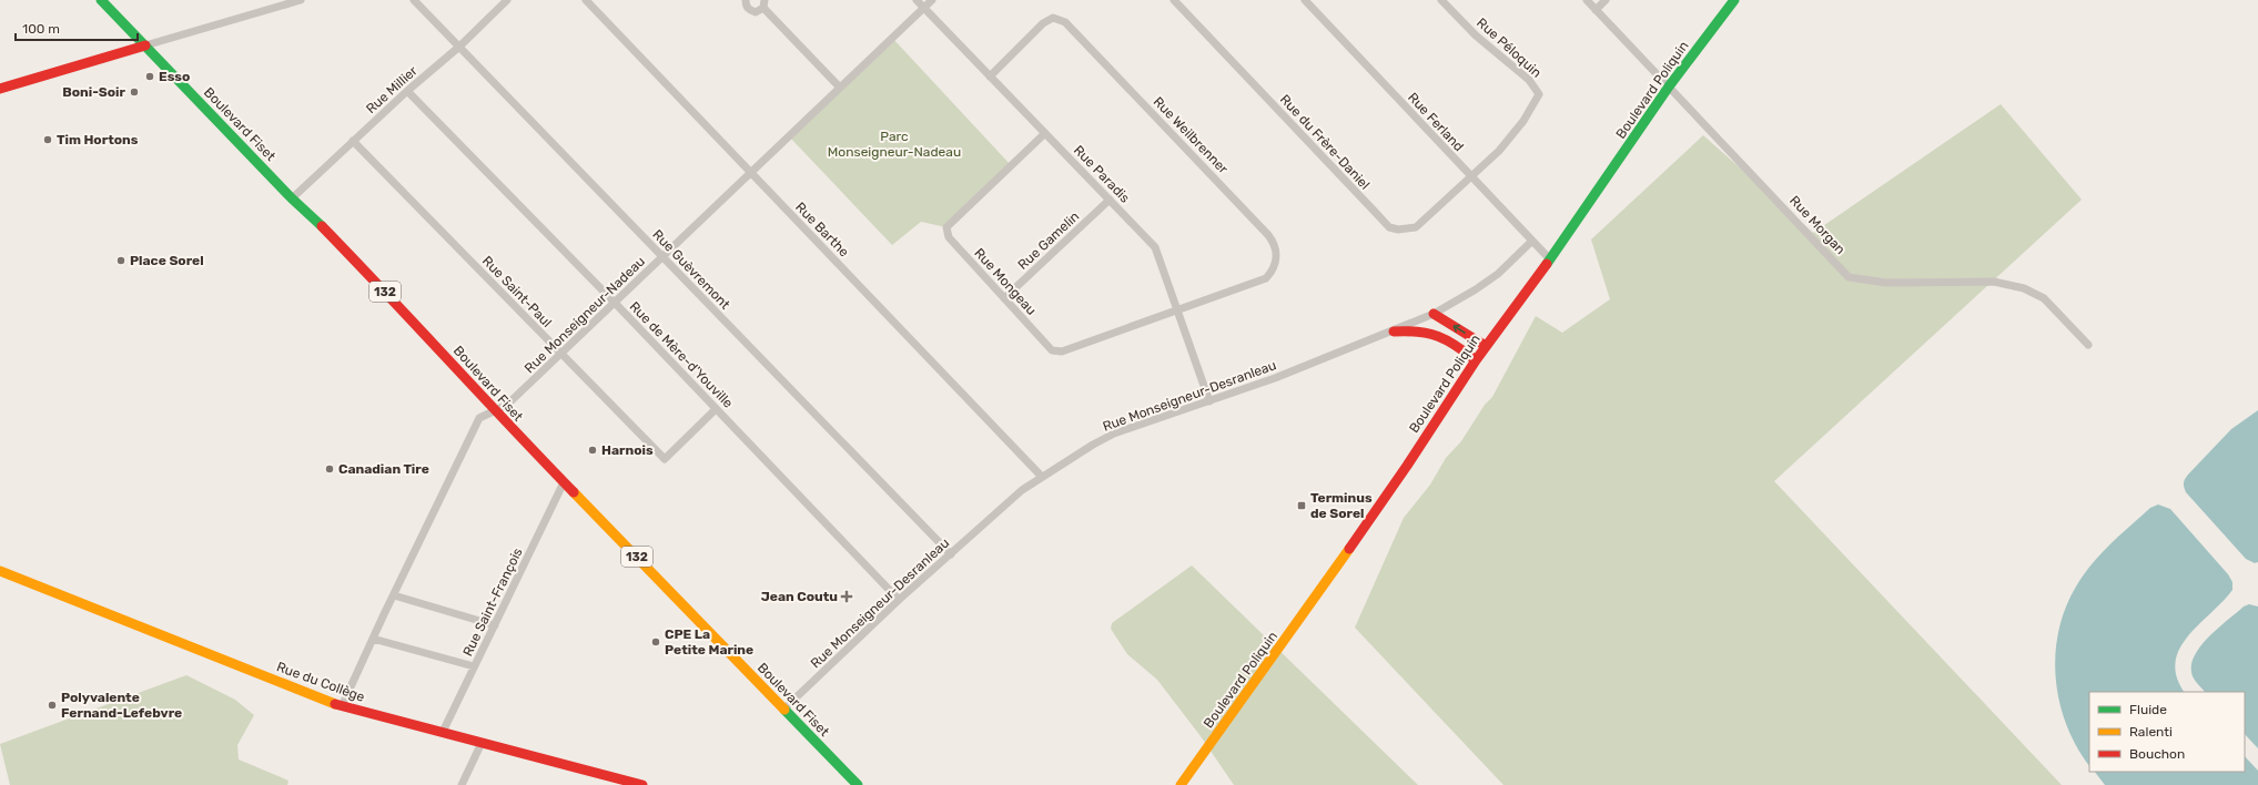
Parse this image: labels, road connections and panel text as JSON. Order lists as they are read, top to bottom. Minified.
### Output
{"streets":{"street":["Rue Péloquin","Rue Millier","Boulevard Poliquin","Rue Ferland","Boulevard Fiset","Rue Weilbrenner","Rue du Frère-Daniel","Rue Paradis","Rue Morgan","Rue Barthe","Rue Gamelin","Rue Guèvremont","Rue Mongeau","132","Rue Saint-Paul","Rue Monseigneur-Nadeau","Rue de Mère-d'Youville","Rue Monseigneur-Desranleau","Rue Saint-François","Rue du Collège"]},"crossings":[["Rue Péloquin","Rue Ferland"],["Rue Péloquin","Rue du Frère-Daniel"],["Rue Millier","Boulevard Fiset"],["Rue Millier","Rue Guèvremont"],["Rue Millier","Rue Saint-Paul"],["Rue Millier","Rue de Mère-d'Youville"],["Boulevard Poliquin","Rue Ferland"],["Boulevard Poliquin","Rue Morgan"],["Rue Ferland","Rue du Frère-Daniel"],["Rue Ferland","Rue Monseigneur-Desranleau"],["Boulevard Fiset","Rue Monseigneur-Nadeau"],["Boulevard Fiset","Rue Monseigneur-Desranleau"],["Boulevard Fiset","Rue Saint-François"],["Rue Weilbrenner","Rue Paradis"],["Rue Weilbrenner","Rue Mongeau"],["Rue Paradis","Rue Gamelin"],["Rue Paradis","Rue Mongeau"],["Rue Paradis","Rue Monseigneur-Nadeau"],["Rue Paradis","Rue Monseigneur-Desranleau"],["Rue Barthe","Rue Monseigneur-Nadeau"],["Rue Barthe","Rue Monseigneur-Desranleau"],["Rue Gamelin","Rue Mongeau"],["Rue Guèvremont","Rue Monseigneur-Nadeau"],["Rue Guèvremont","Rue Monseigneur-Desranleau"],["Rue Saint-Paul","Rue Monseigneur-Nadeau"],["Rue Saint-Paul","Rue de Mère-d'Youville"],["Rue Monseigneur-Nadeau","Rue de Mère-d'Youville"],["Rue Monseigneur-Nadeau","Rue du Collège"],["Rue de Mère-d'Youville","Rue Monseigneur-Desranleau"],["Rue Saint-François","Rue du Collège"]],"parks":["Parc Monseigneur-Nadeau"],"places":{"other":["Esso","Boni-Soir","Tim Hortons","Place Sorel","Harnois","Canadian Tire","CPE La Petite Marine","Polyvalente Fernand-Lefebvre"],"transit":["Terminus de Sorel"],"health":["Jean Coutu"]},"legend":["Fluide","Ralenti","Bouchon"],"scale_bar":"100 m"}
